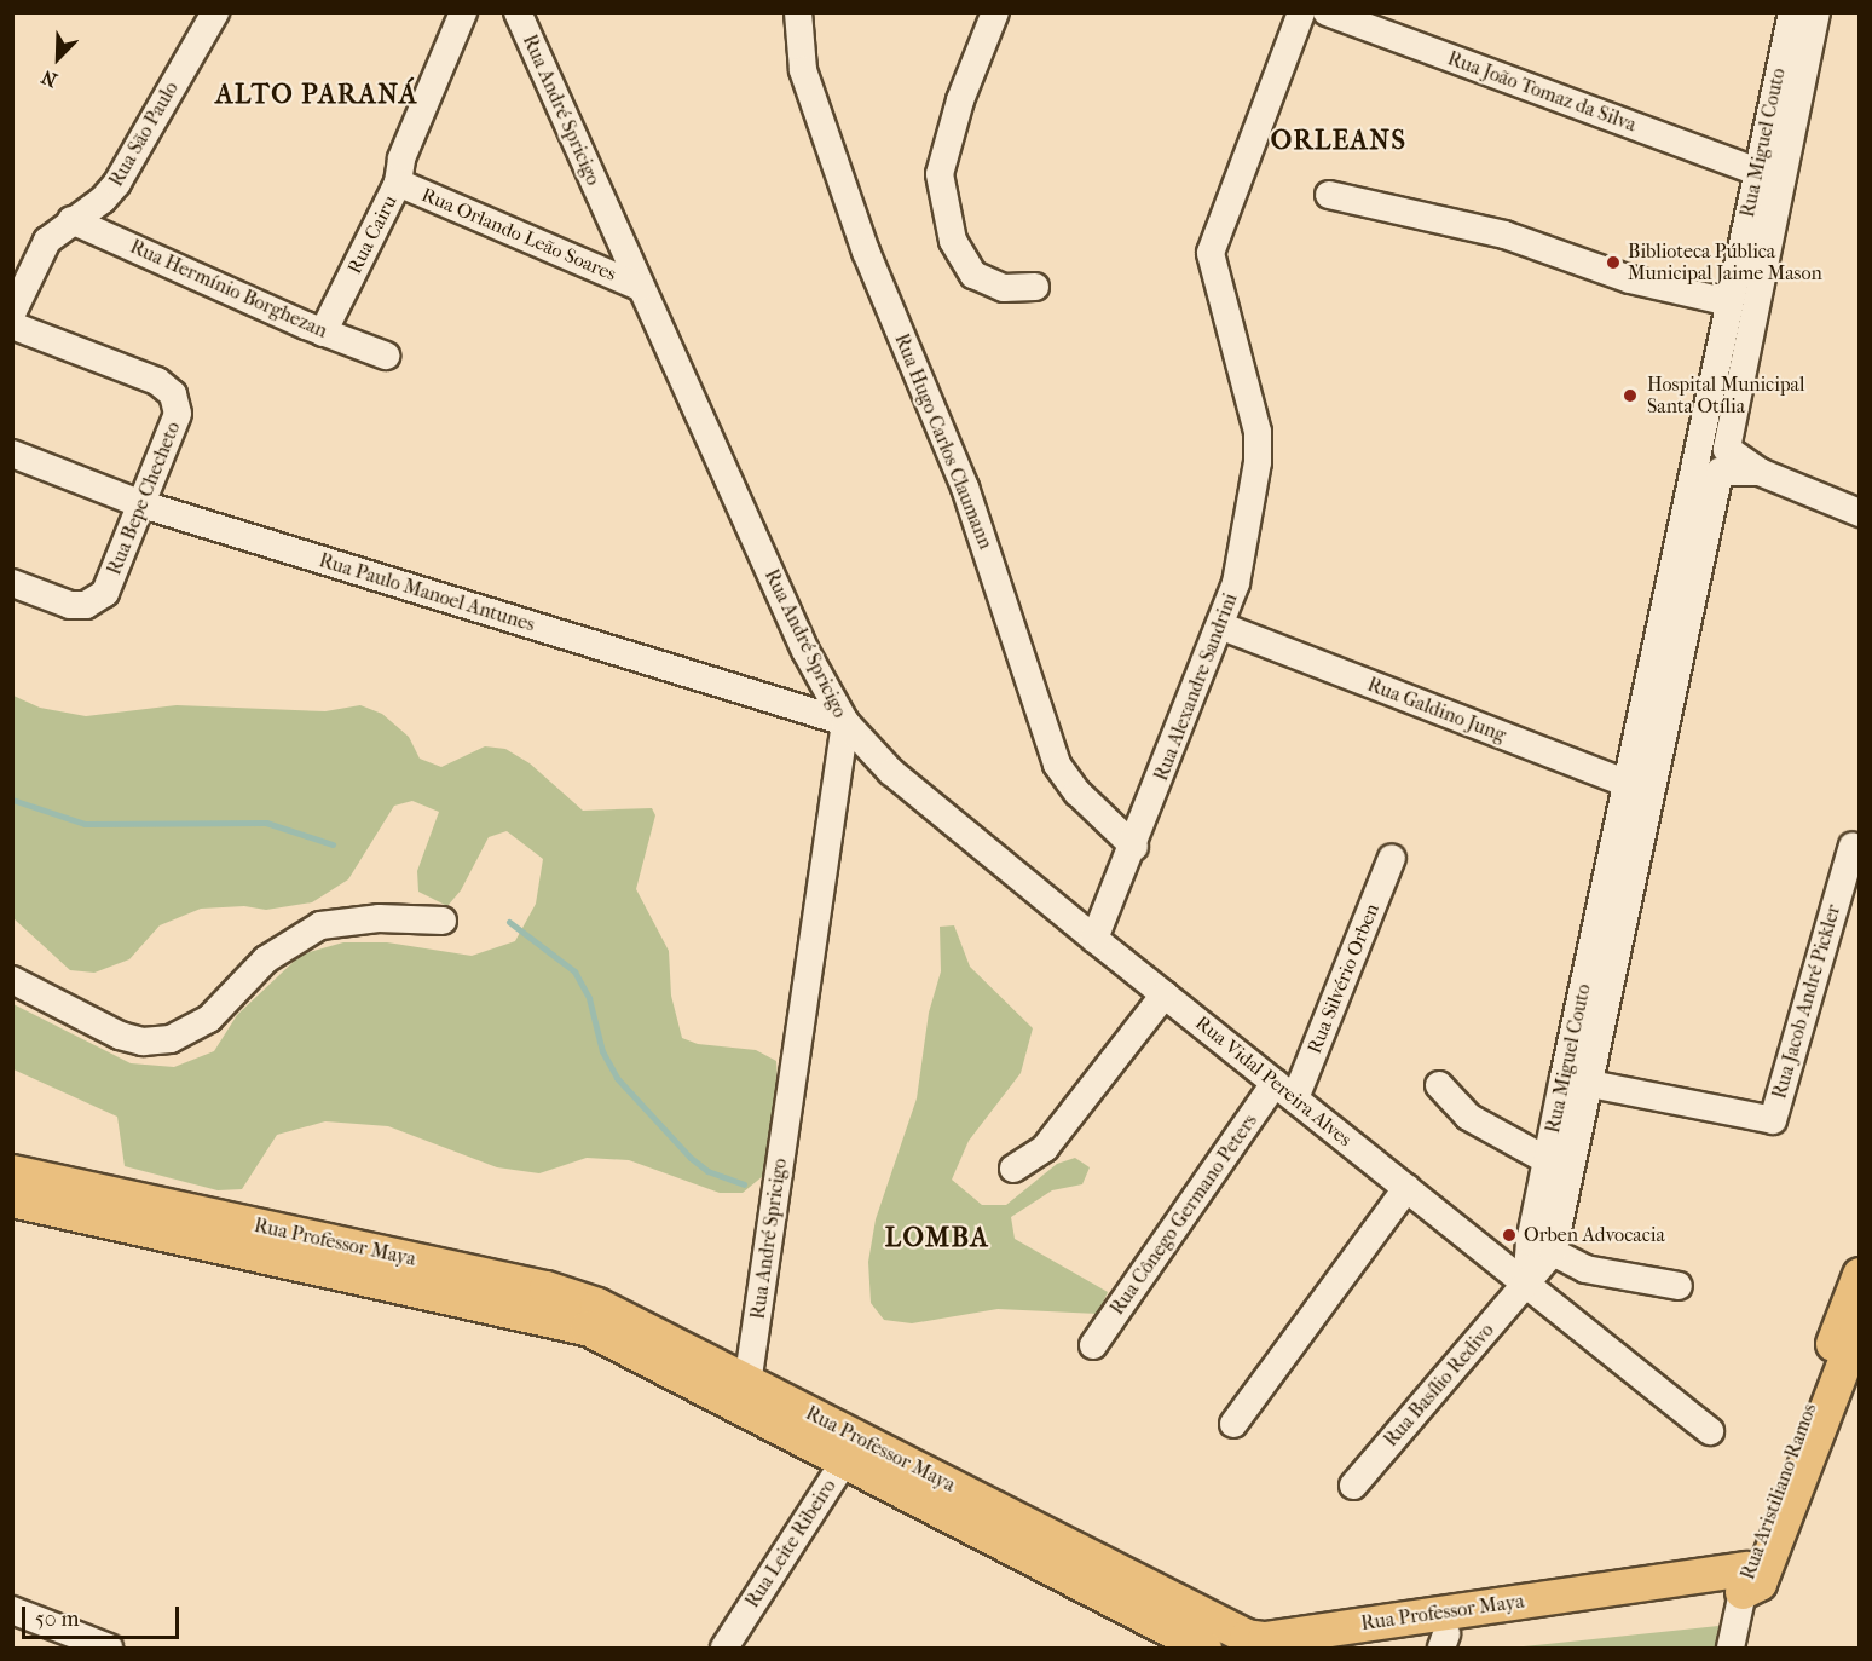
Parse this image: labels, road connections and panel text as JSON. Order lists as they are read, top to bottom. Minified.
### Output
{"streets":{"main road":["Rua Professor Maya","Rua Aristiliano Ramos"],"street":["Rua João Tomaz da Silva","Rua André Spricigo","Rua São Paulo","Rua Miguel Couto","Rua Cairu","Rua Orlando Leão Soares","Rua Hermínio Borghezan","Rua Hugo Carlos Claumann","Rua Bepe Checheto","Rua Paulo Manoel Antunes","Rua Alexandre Sandrini","Rua Galdino Jung","Rua Silvério Orben","Rua Jacob André Pickler","Rua Vidal Pereira Alves","Rua Cônego Germano Peters","Rua Basílio Redivo","Rua Leite Ribeiro"]},"crossings":[["Rua João Tomaz da Silva","Rua Miguel Couto"],["Rua André Spricigo","Rua Orlando Leão Soares"],["Rua André Spricigo","Rua Paulo Manoel Antunes"],["Rua André Spricigo","Rua Vidal Pereira Alves"],["Rua André Spricigo","Rua Professor Maya"],["Rua São Paulo","Rua Hermínio Borghezan"],["Rua Miguel Couto","Rua Galdino Jung"],["Rua Miguel Couto","Rua Jacob André Pickler"],["Rua Miguel Couto","Rua Vidal Pereira Alves"],["Rua Miguel Couto","Rua Basílio Redivo"],["Rua Cairu","Rua Orlando Leão Soares"],["Rua Cairu","Rua Hermínio Borghezan"],["Rua Hugo Carlos Claumann","Rua Alexandre Sandrini"],["Rua Bepe Checheto","Rua Paulo Manoel Antunes"],["Rua Paulo Manoel Antunes","Rua Vidal Pereira Alves"],["Rua Alexandre Sandrini","Rua Galdino Jung"],["Rua Alexandre Sandrini","Rua Vidal Pereira Alves"],["Rua Silvério Orben","Rua Vidal Pereira Alves"],["Rua Silvério Orben","Rua Cônego Germano Peters"],["Rua Vidal Pereira Alves","Rua Cônego Germano Peters"],["Rua Vidal Pereira Alves","Rua Basílio Redivo"],["Rua Professor Maya","Rua Aristiliano Ramos"],["Rua Professor Maya","Rua Leite Ribeiro"]],"districts":["ALTO PARANÁ","ORLEANS","LOMBA"],"places":["Biblioteca Pública Municipal Jaime Mason","Hospital Municipal Santa Otília","Orben Advocacia"],"scale_bar":"50 m","north":"bottom left"}
